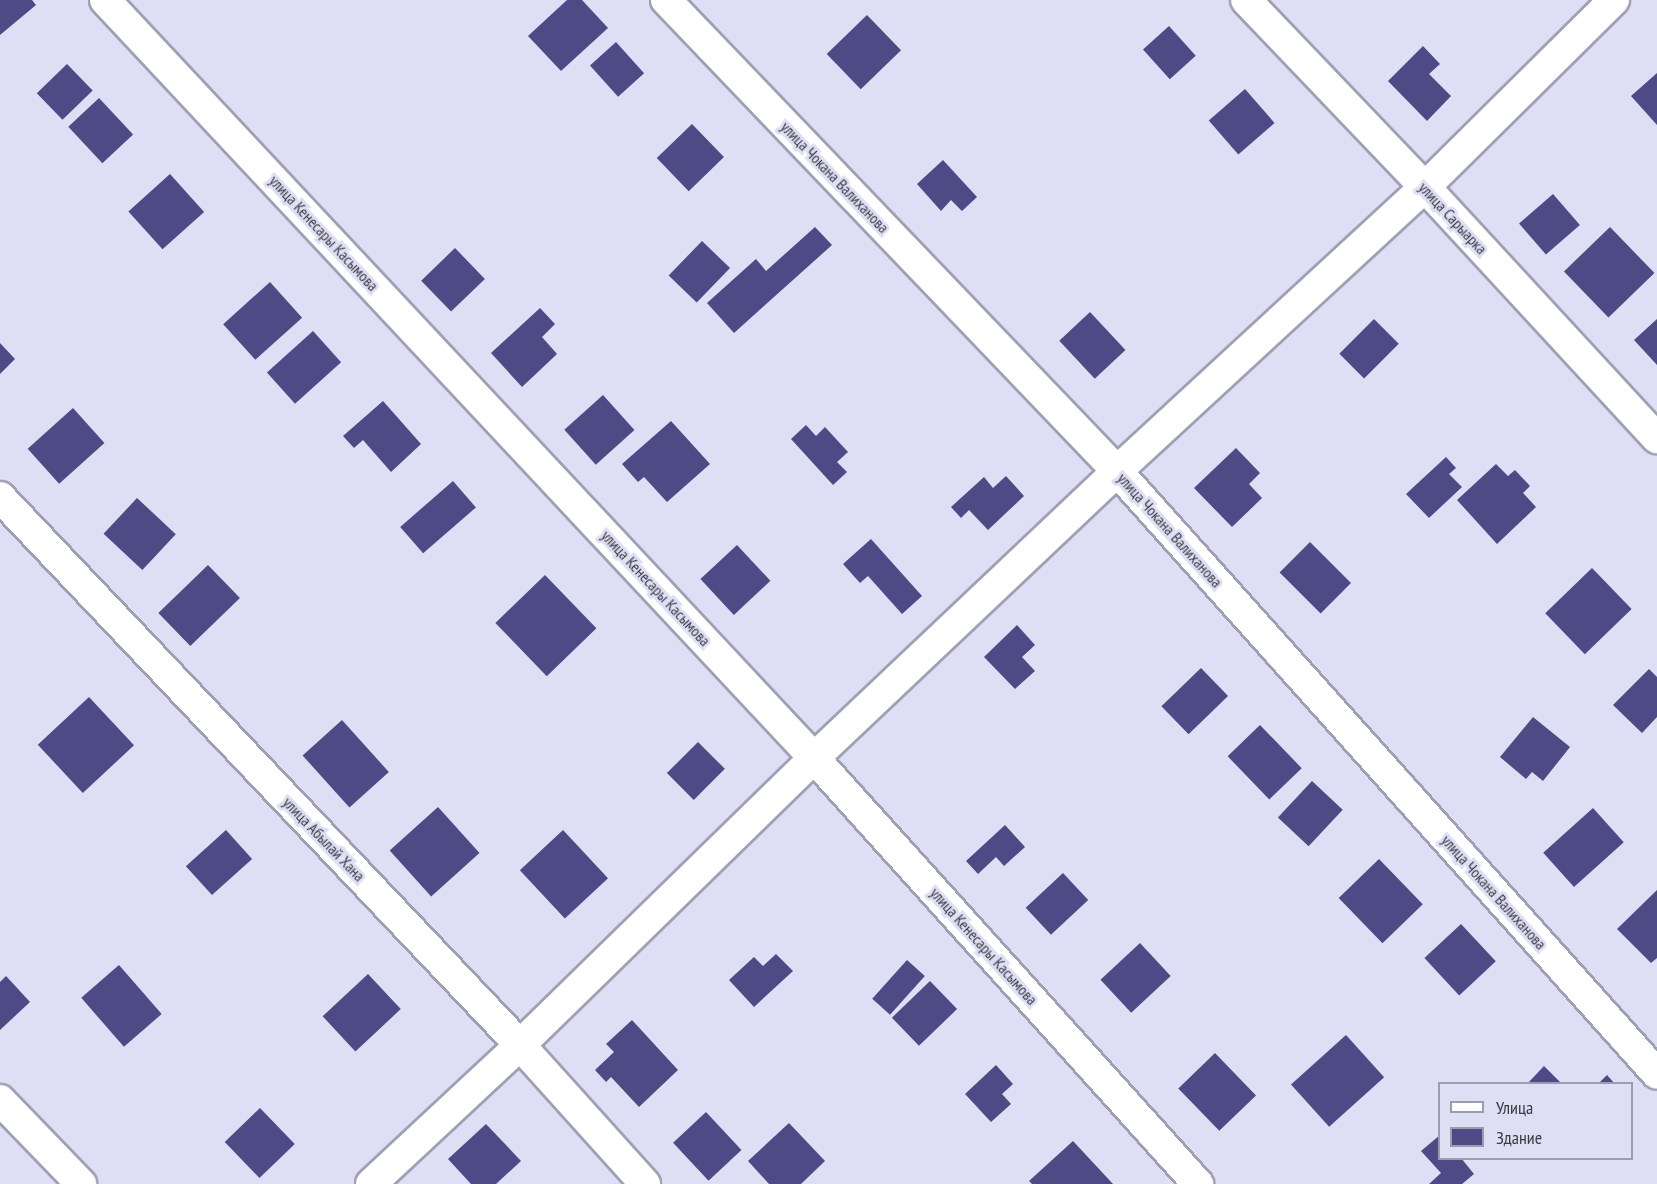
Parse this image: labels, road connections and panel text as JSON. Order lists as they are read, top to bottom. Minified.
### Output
{"streets":{"street":["улица Чокана Валиханова","улица Сарыарка","улица Кенесары Касымова","улица Абылай Хана"]},"legend":["Улица","Здание"]}
